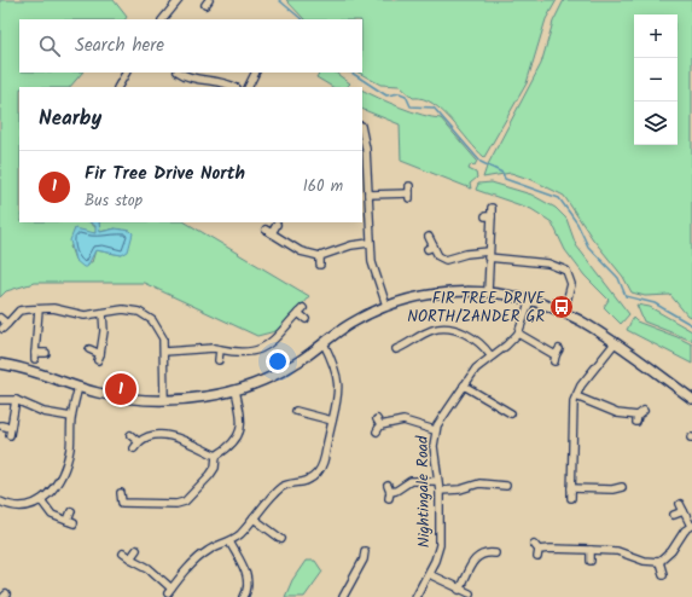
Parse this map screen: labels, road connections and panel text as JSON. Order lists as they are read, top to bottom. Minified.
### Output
{"streets":{"street":["Nightingale Road"]},"places":{"bus stop":["FIR TREE DRIVE NORTH/ZANDER GR"]},"page":{"map_buttons":["+","−"],"search":"Search here","heading":"Nearby","list":[{"mark":"1","name":"Fir Tree Drive North","note":"Bus stop","value":"160 m"}],"pins":"1"}}
